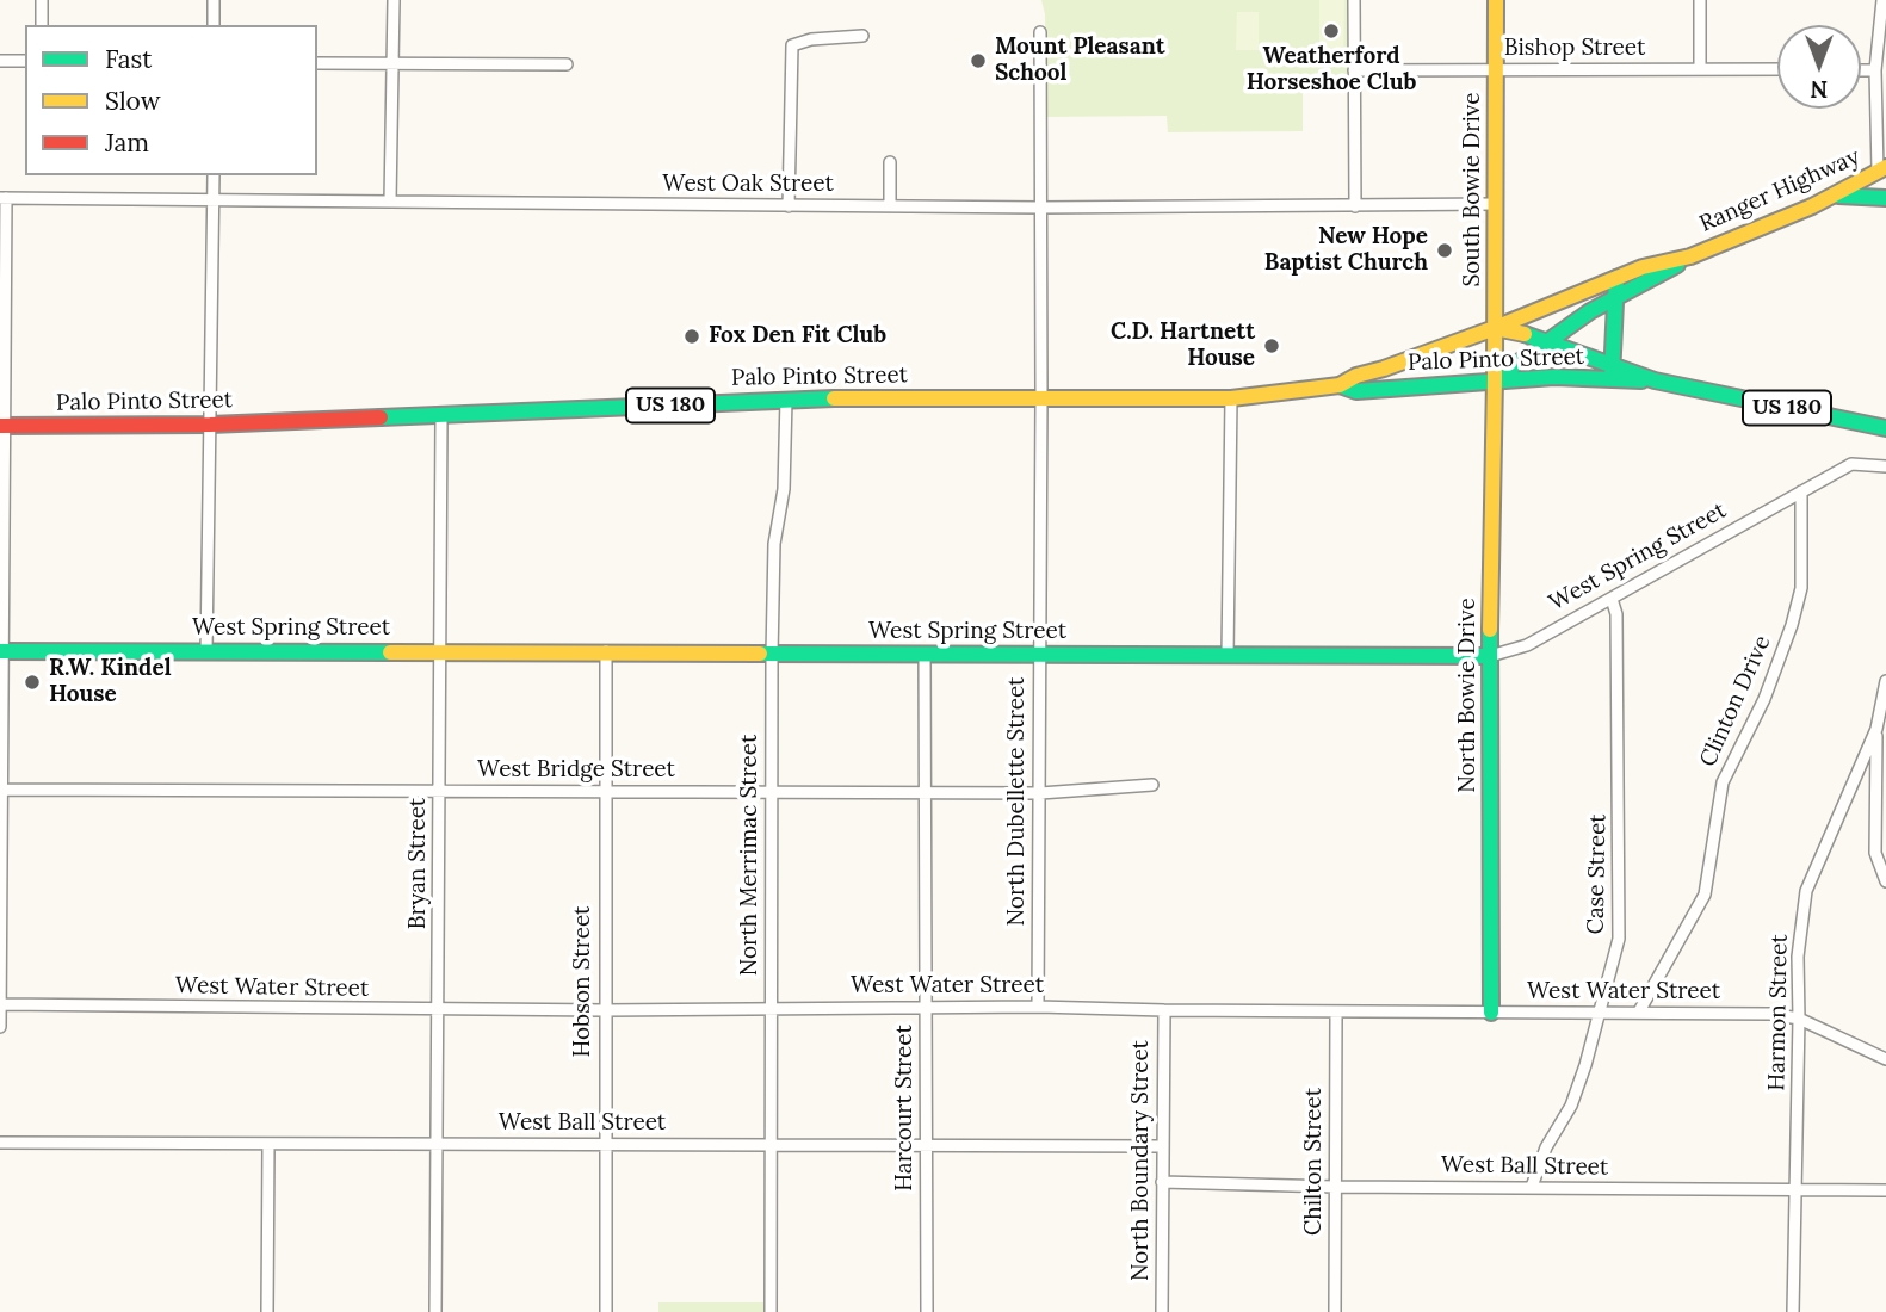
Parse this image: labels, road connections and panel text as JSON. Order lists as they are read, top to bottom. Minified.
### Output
{"streets":{"main road":["South Bowie Drive","Ranger Highway","Palo Pinto Street","US 180","West Spring Street","North Bowie Drive"],"street":["Bishop Street","West Oak Street","Clinton Drive","West Bridge Street","North Dubellette Street","North Merrimac Street","Bryan Street","Case Street","Hobson Street","West Water Street","Harmon Street","Harcourt Street","West Ball Street","North Boundary Street","Chilton Street"]},"crossings":[["Bishop Street","South Bowie Drive"],["West Oak Street","South Bowie Drive"],["West Oak Street","North Dubellette Street"],["South Bowie Drive","Ranger Highway"],["South Bowie Drive","Palo Pinto Street"],["South Bowie Drive","US 180"],["South Bowie Drive","North Bowie Drive"],["Ranger Highway","Palo Pinto Street"],["Ranger Highway","US 180"],["Ranger Highway","North Bowie Drive"],["Palo Pinto Street","US 180"],["Palo Pinto Street","North Bowie Drive"],["Palo Pinto Street","North Dubellette Street"],["Palo Pinto Street","North Merrimac Street"],["Palo Pinto Street","Bryan Street"],["West Spring Street","North Bowie Drive"],["West Spring Street","Clinton Drive"],["West Spring Street","North Dubellette Street"],["West Spring Street","North Merrimac Street"],["West Spring Street","Bryan Street"],["West Spring Street","Case Street"],["West Spring Street","Hobson Street"],["West Spring Street","Harcourt Street"],["North Bowie Drive","West Water Street"],["Clinton Drive","West Water Street"],["West Bridge Street","North Dubellette Street"],["West Bridge Street","North Merrimac Street"],["West Bridge Street","Bryan Street"],["West Bridge Street","Hobson Street"],["West Bridge Street","Harcourt Street"],["North Dubellette Street","West Water Street"],["North Merrimac Street","West Water Street"],["North Merrimac Street","West Ball Street"],["Bryan Street","West Water Street"],["Bryan Street","West Ball Street"],["Case Street","West Water Street"],["Case Street","West Ball Street"],["Hobson Street","West Water Street"],["Hobson Street","West Ball Street"],["West Water Street","Harmon Street"],["West Water Street","Harcourt Street"],["West Water Street","North Boundary Street"],["West Water Street","Chilton Street"],["Harmon Street","West Ball Street"],["Harcourt Street","West Ball Street"],["West Ball Street","North Boundary Street"],["West Ball Street","Chilton Street"]],"places":["Weatherford Horseshoe Club","Mount Pleasant School","New Hope Baptist Church","Fox Den Fit Club","C.D. Hartnett House","R.W. Kindel House"],"legend":["Fast","Slow","Jam"],"north":"bottom"}
